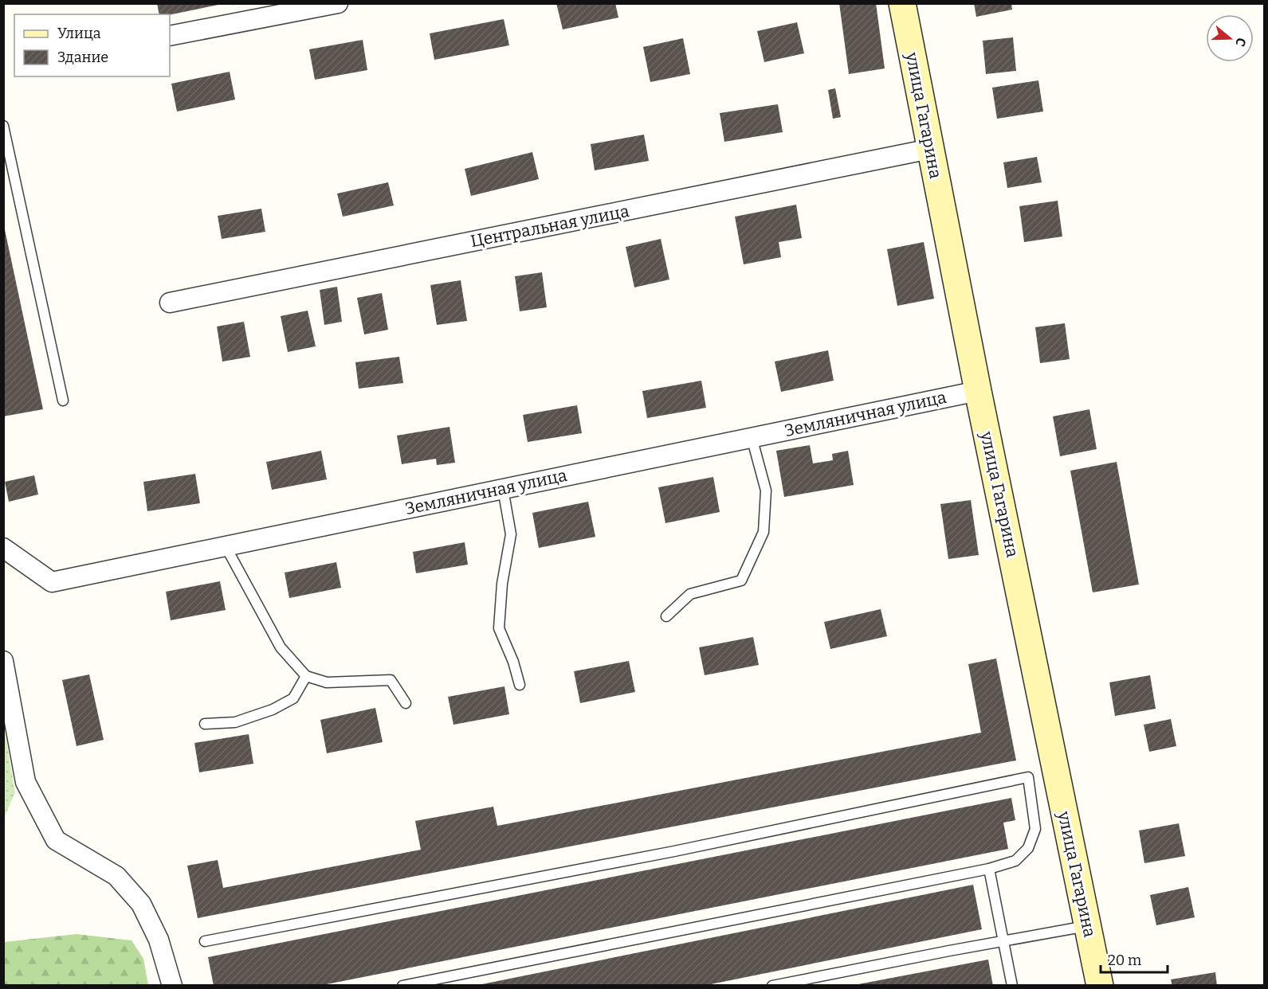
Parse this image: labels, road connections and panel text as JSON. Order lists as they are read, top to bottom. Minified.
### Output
{"streets":{"street":["улица Гагарина","Центральная улица","Земляничная улица"]},"crossings":[["улица Гагарина","Центральная улица"],["улица Гагарина","Земляничная улица"]],"legend":["Улица","Здание"],"scale_bar":"20 m","north":"right"}
